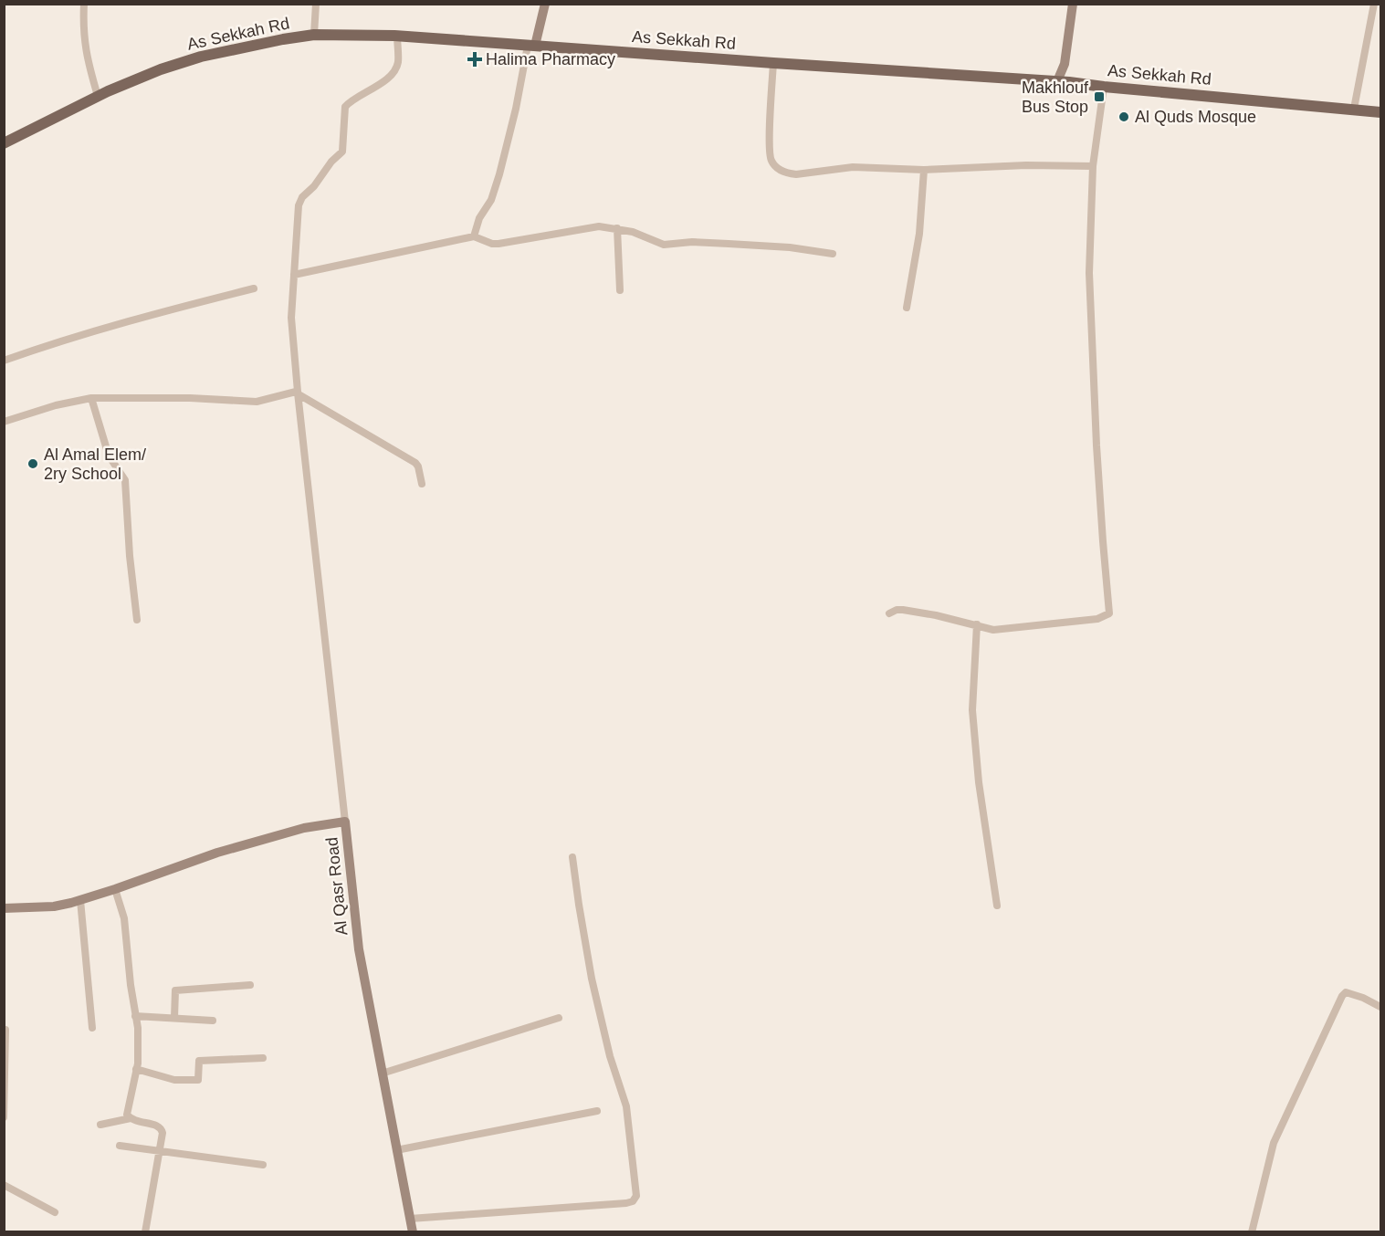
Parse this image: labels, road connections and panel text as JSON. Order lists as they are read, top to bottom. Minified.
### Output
{"streets":{"main road":["As Sekkah Rd"],"street":["Al Qasr Road"]},"places":{"health":["Halima Pharmacy"],"transit":["Makhlouf Bus Stop"],"other":["Al Quds Mosque","Al Amal Elem/ 2ry School"]}}
